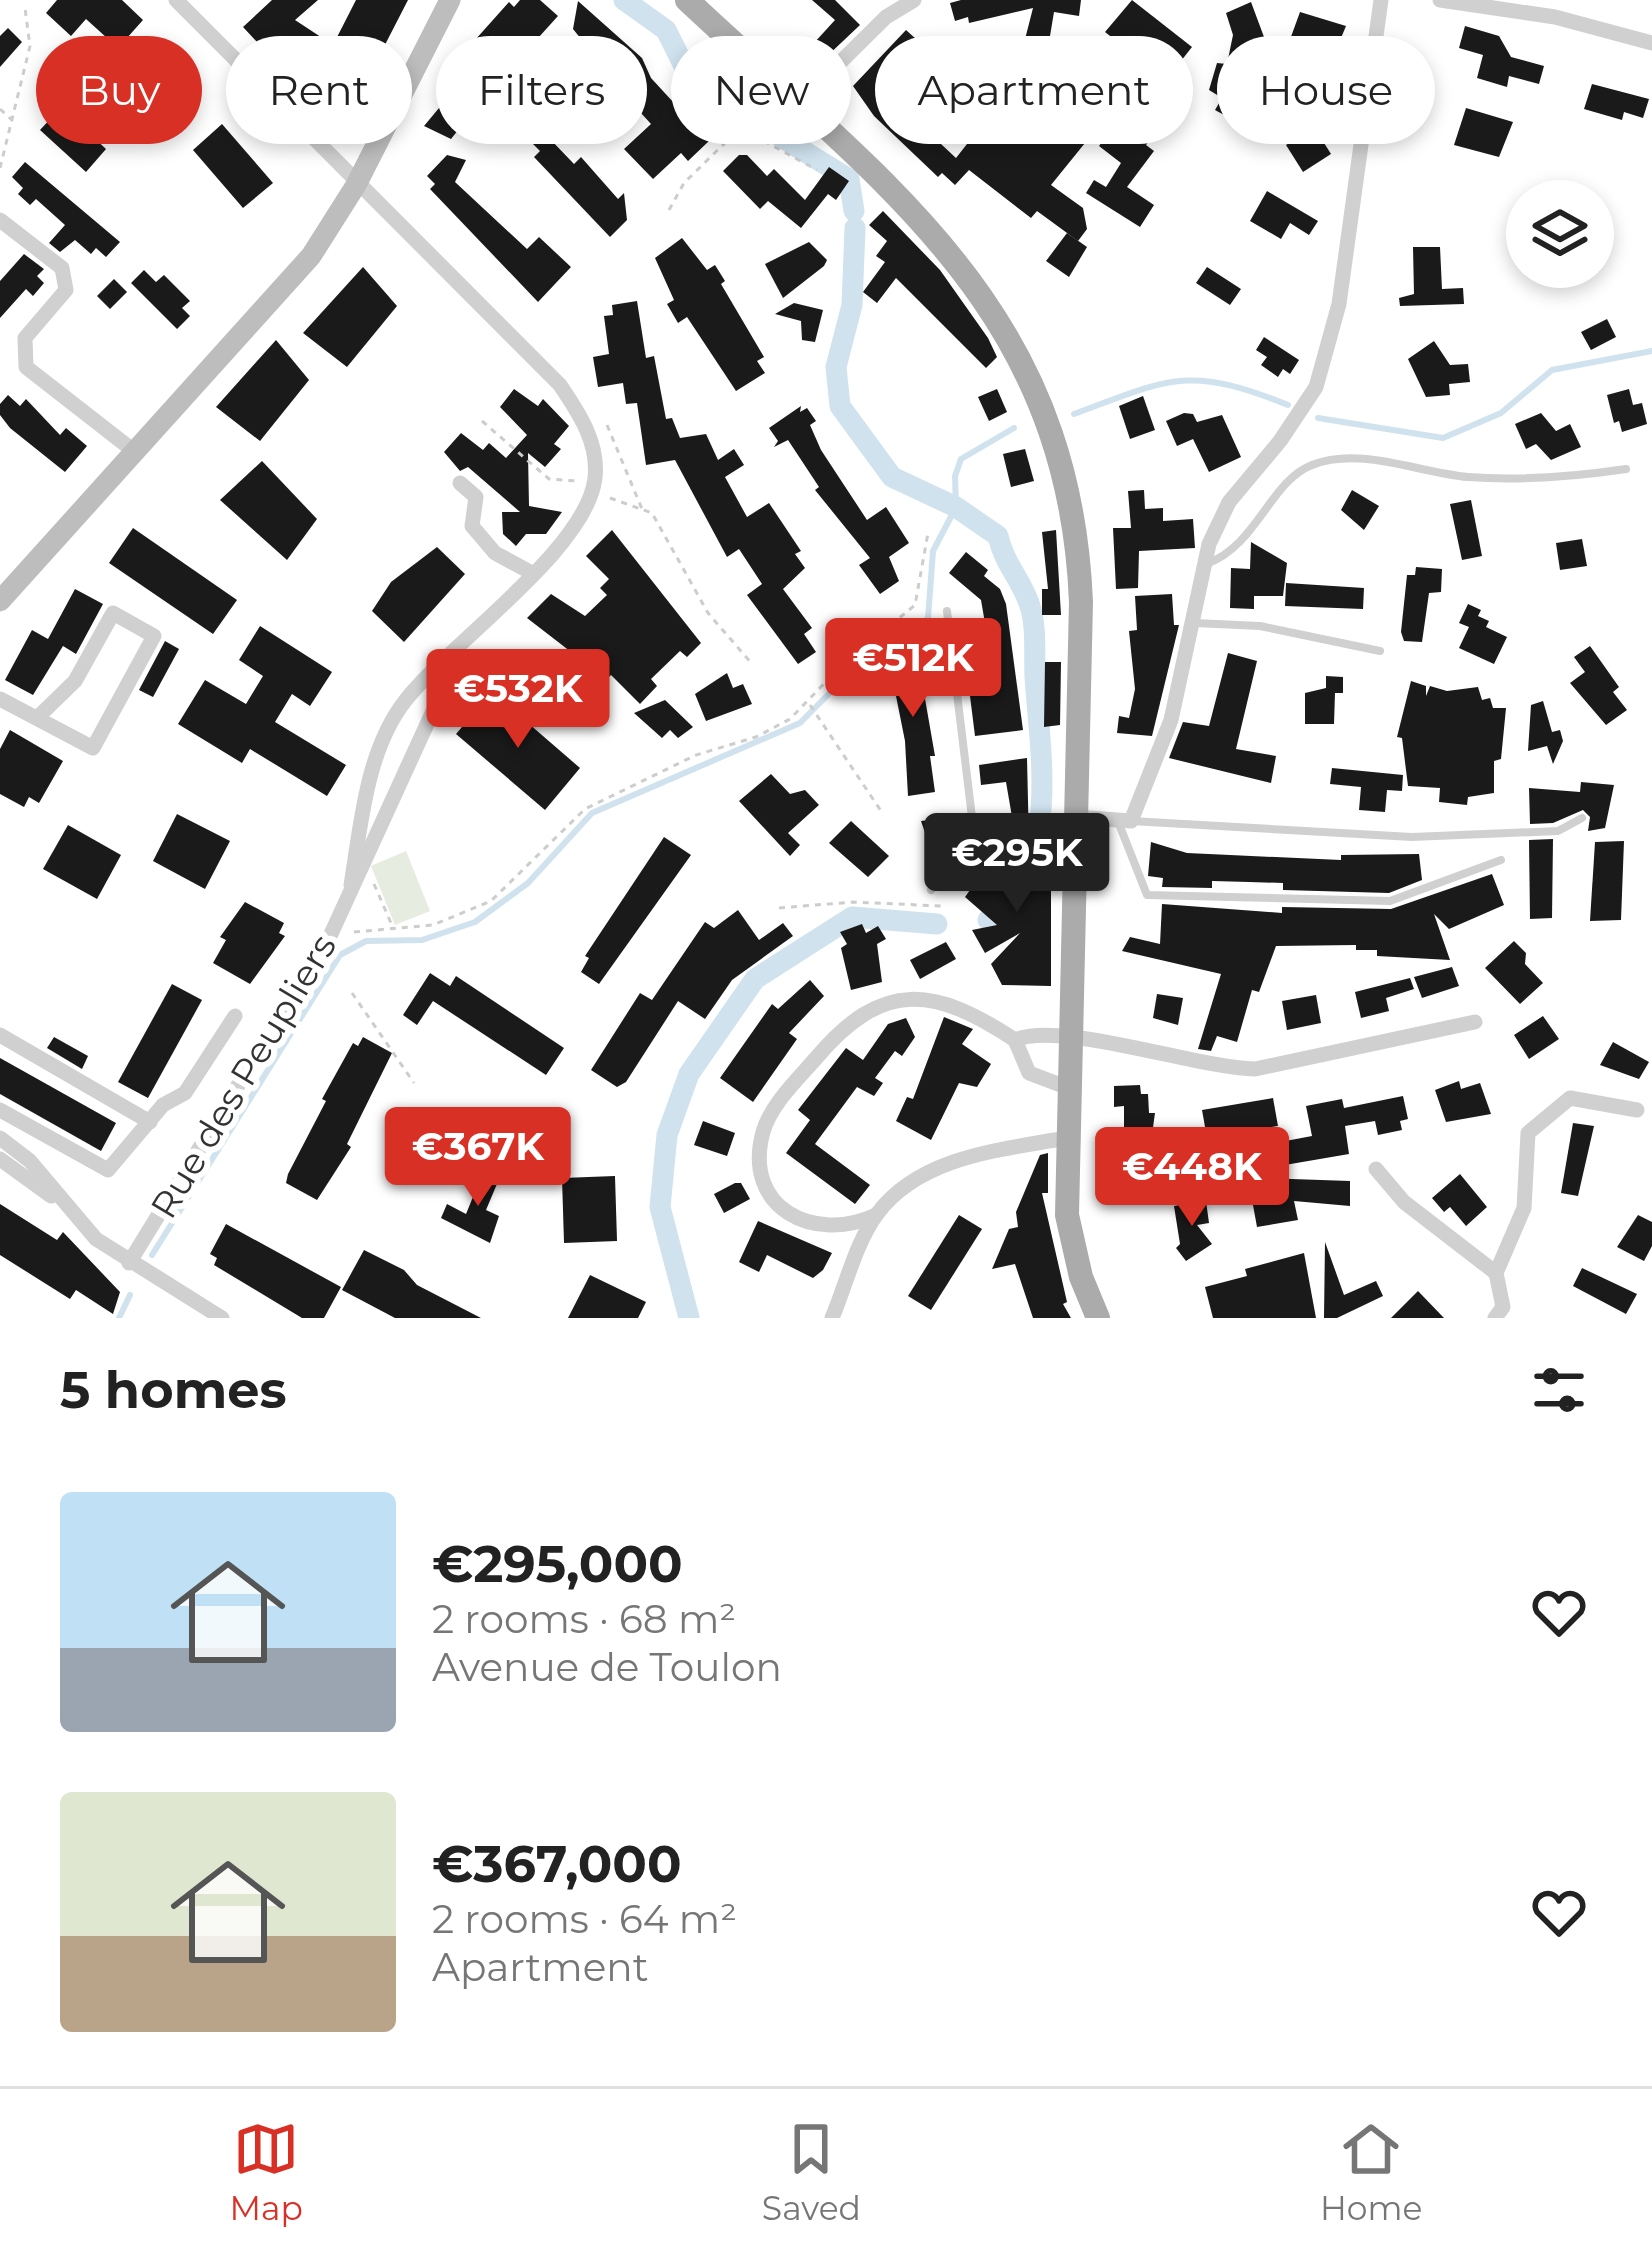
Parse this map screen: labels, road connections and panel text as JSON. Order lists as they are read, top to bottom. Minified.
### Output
{"streets":{"street":["Rue des Peupliers"]},"page":{"chip":["Buy","Rent","Filters","New","Apartment","House"],"price":["€512K","€532K","€295K","€367K","€448K"],"heading":"5 homes","list":[{"name":"€295,000","note":"2 rooms · 68 m² · Avenue de Toulon"},{"name":"€367,000","note":"2 rooms · 64 m² · Apartment"}],"tabs":["Map","Saved","Home"]}}
